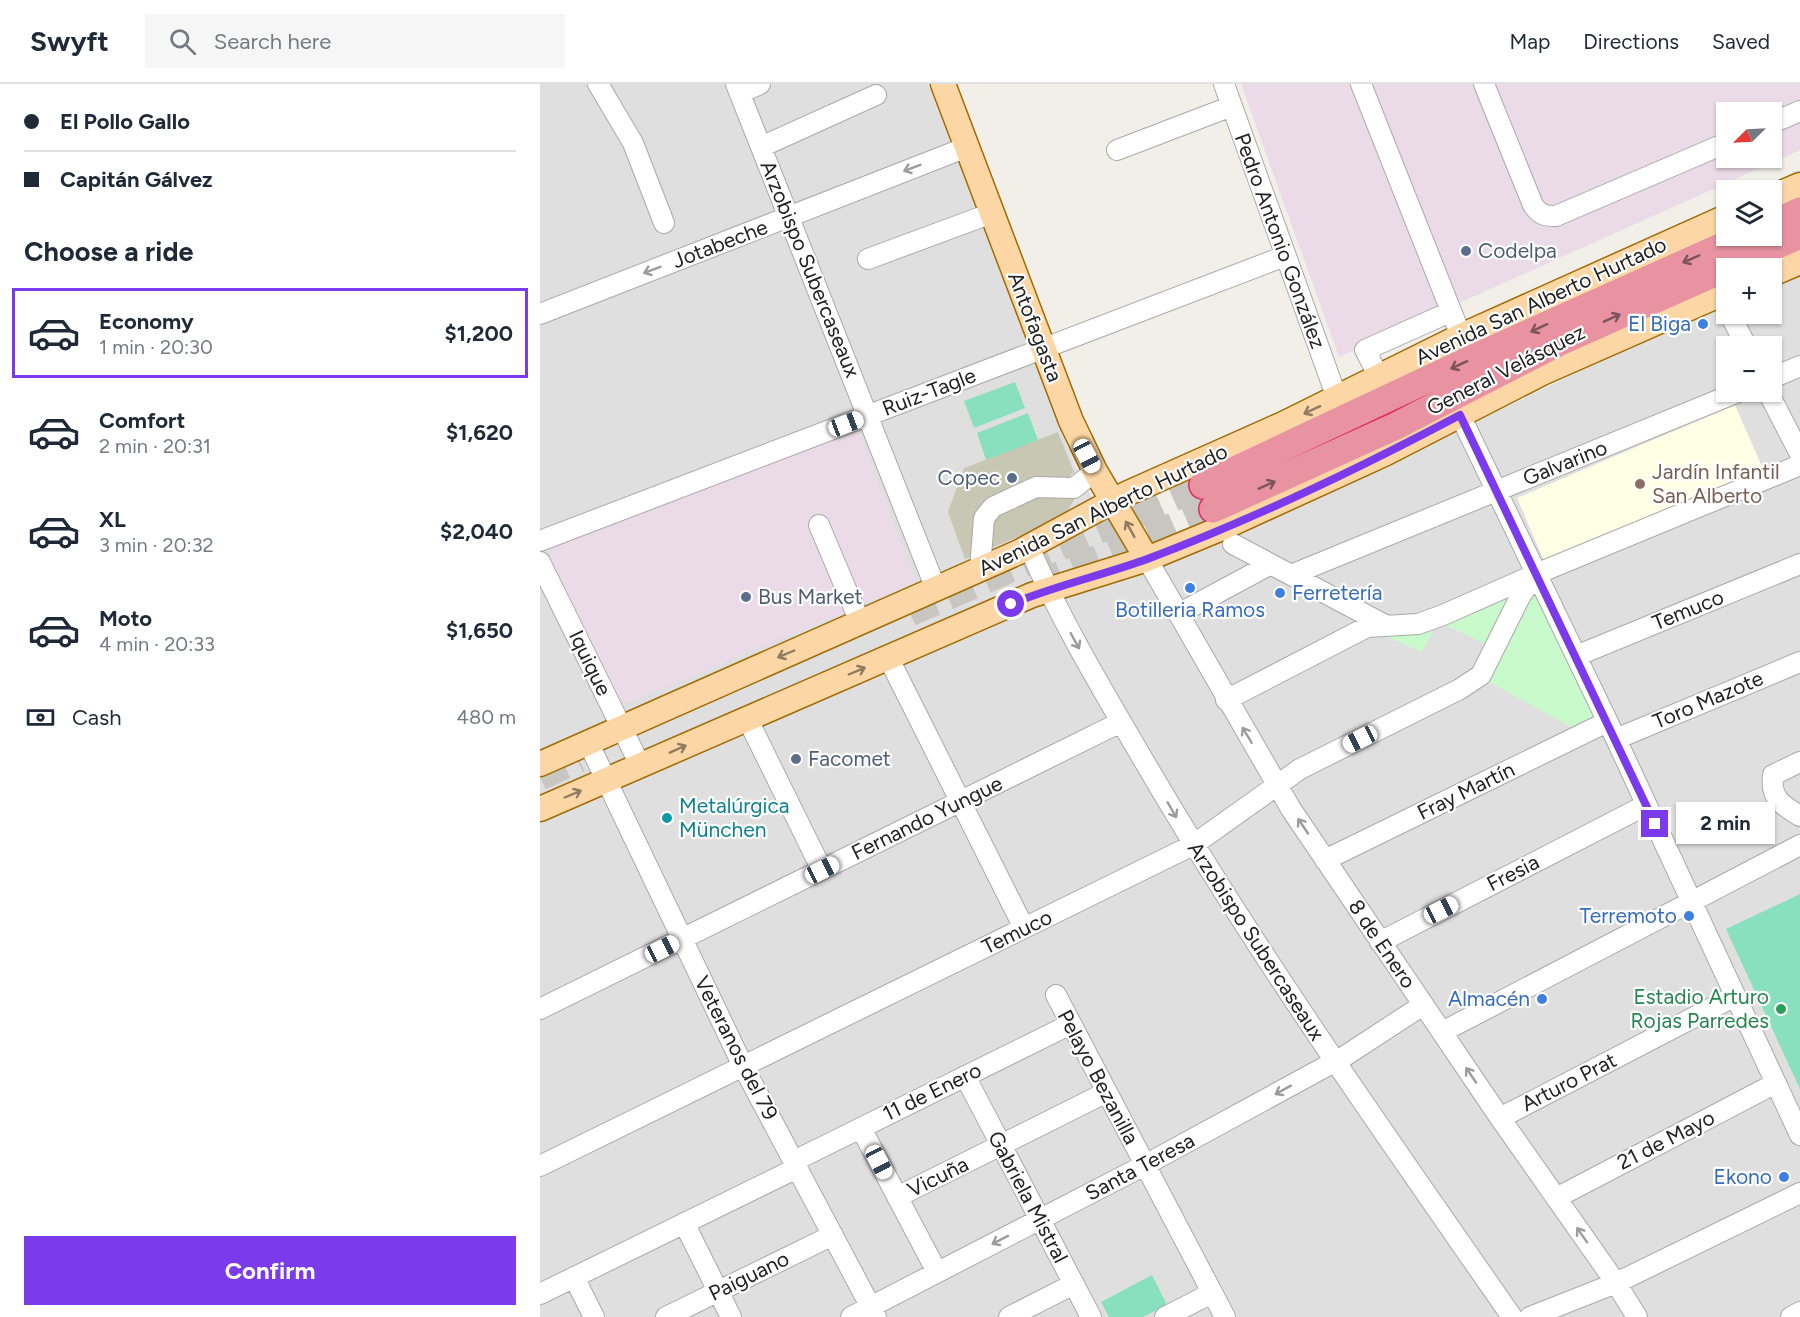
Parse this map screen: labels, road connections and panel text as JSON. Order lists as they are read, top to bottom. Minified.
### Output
{"streets":{"highway":["General Velásquez"],"main road":["Avenida San Alberto Hurtado","Antofagasta"],"street":["Pedro Antonio González","Jotabeche","Arzobispo Subercaseaux","Ruiz-Tagle","Galvarino","Temuco","Iquique","Toro Mazote","Fray Martín","Fernando Yungue","Fresia","8 de Enero","Veteranos del 79","Pelayo Bezanilla","Arturo Prat","11 de Enero","21 de Mayo","Santa Teresa","Vicuña","Gabriela Mistral","Paiguano"]},"crossings":[["Pedro Antonio González","Avenida San Alberto Hurtado"],["Pedro Antonio González","Ruiz-Tagle"],["Jotabeche","Arzobispo Subercaseaux"],["Jotabeche","Antofagasta"],["Arzobispo Subercaseaux","Avenida San Alberto Hurtado"],["Arzobispo Subercaseaux","Ruiz-Tagle"],["Arzobispo Subercaseaux","Temuco"],["Arzobispo Subercaseaux","Fernando Yungue"],["Arzobispo Subercaseaux","Santa Teresa"],["Avenida San Alberto Hurtado","Antofagasta"],["Avenida San Alberto Hurtado","Iquique"],["Avenida San Alberto Hurtado","8 de Enero"],["Avenida San Alberto Hurtado","Veteranos del 79"],["Antofagasta","Ruiz-Tagle"],["Antofagasta","8 de Enero"],["Temuco","8 de Enero"],["Temuco","Veteranos del 79"],["Toro Mazote","Fray Martín"],["Fray Martín","8 de Enero"],["Fernando Yungue","Veteranos del 79"],["Fresia","8 de Enero"],["8 de Enero","Arturo Prat"],["8 de Enero","21 de Mayo"],["8 de Enero","Santa Teresa"],["Veteranos del 79","11 de Enero"],["Veteranos del 79","Santa Teresa"],["Veteranos del 79","Paiguano"],["Pelayo Bezanilla","11 de Enero"],["Pelayo Bezanilla","Santa Teresa"],["Pelayo Bezanilla","Vicuña"],["11 de Enero","Gabriela Mistral"],["Santa Teresa","Gabriela Mistral"],["Vicuña","Gabriela Mistral"]],"one_way":["8 de Enero","Santa Teresa"],"places":["Codelpa","El Biga","Copec","Jardín Infantil San Alberto","Botilleria Ramos","Ferretería","Bus Market","Facomet","Metalúrgica München","Terremoto","Almacén","Estadio Arturo Rojas Parredes","Ekono"],"north":"bottom left","page":{"header":"Swyft","search":"Search here","nav":["Map","Directions","Saved"],"banner":["El Pollo Gallo","Capitán Gálvez"],"map_buttons":["+","−"],"heading":"Choose a ride","list":[{"name":"Economy","note":"1 min · 20:30","value":"$1,200"},{"name":"Comfort","note":"2 min · 20:31","value":"$1,620"},{"name":"XL","note":"3 min · 20:32","value":"$2,040"},{"name":"Moto","note":"4 min · 20:33","value":"$1,650"}],"pay":["Cash","480 m"],"bubble":"2 min","buttons":"Confirm"}}
